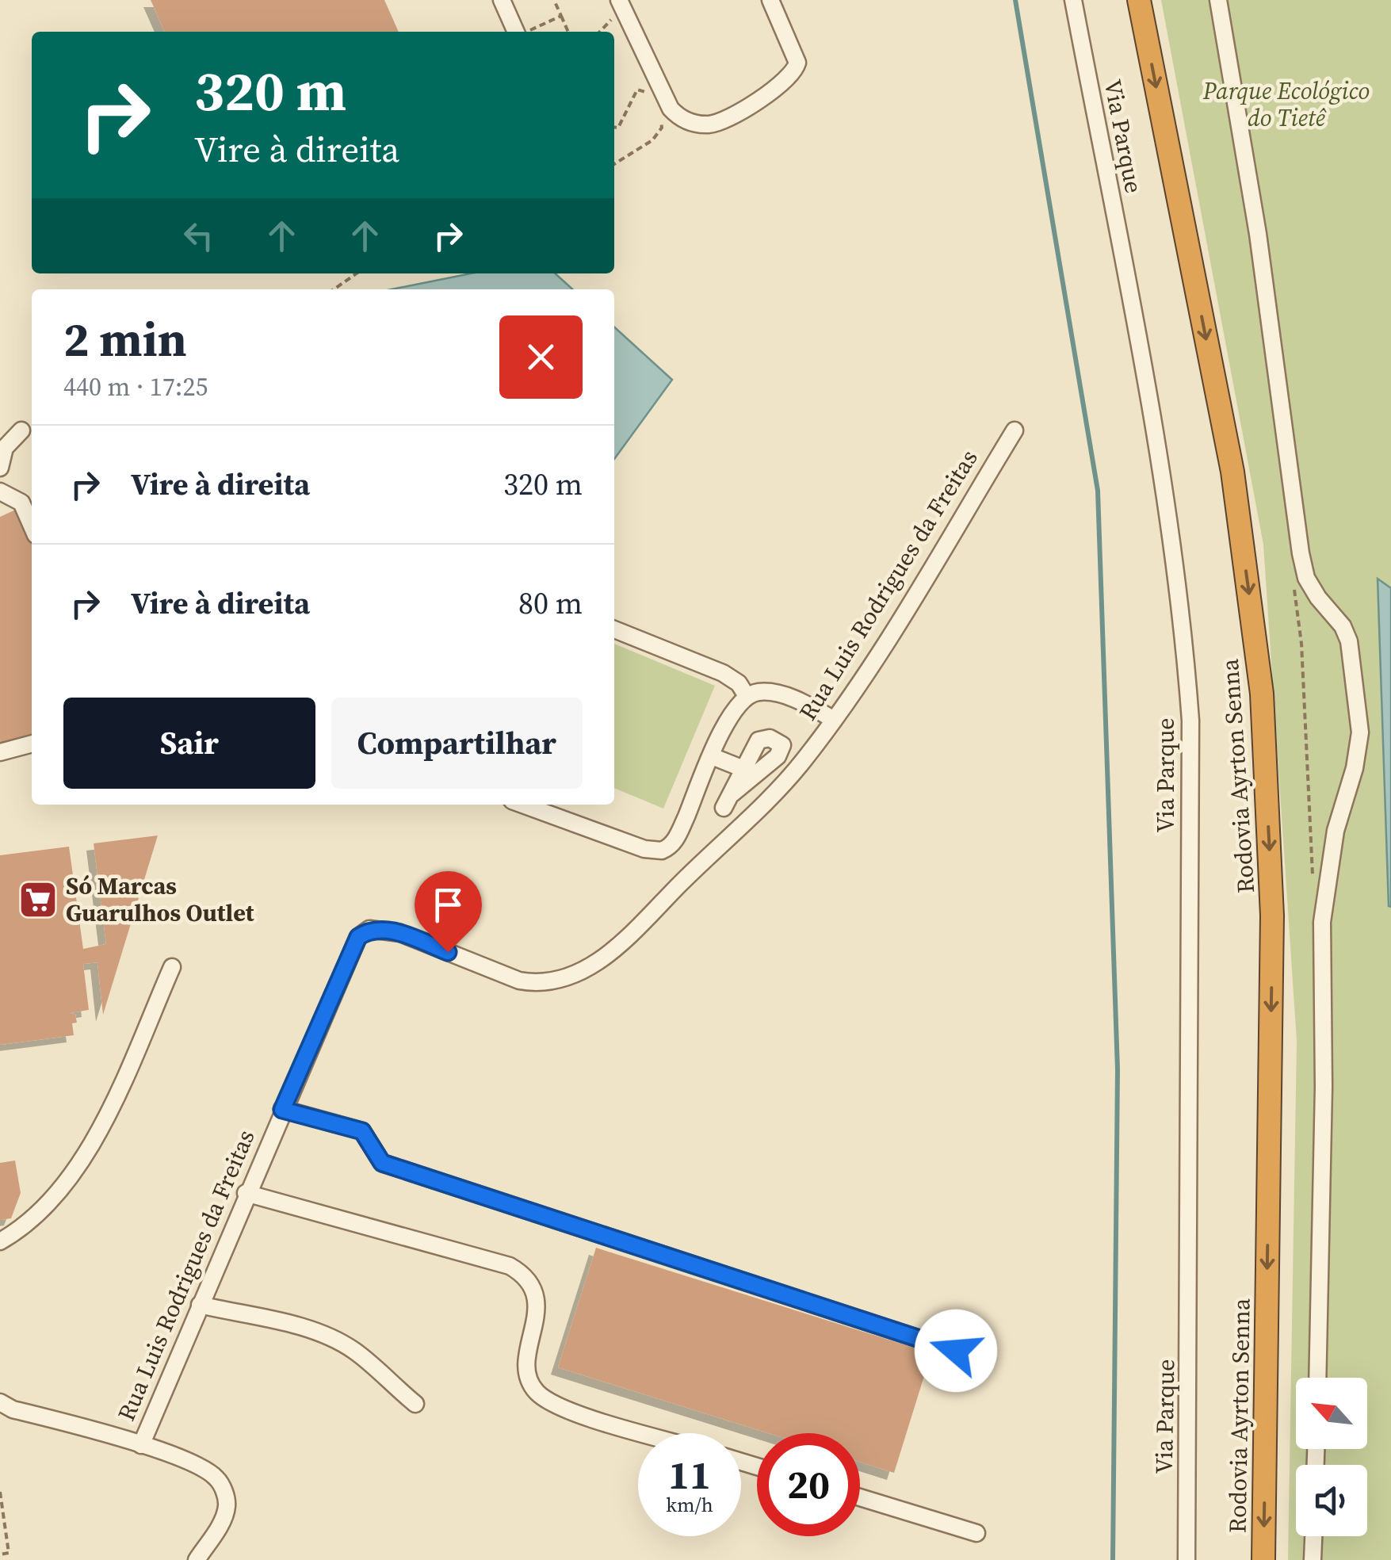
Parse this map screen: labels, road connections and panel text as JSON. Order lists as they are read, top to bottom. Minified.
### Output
{"streets":{"highway":["Rodovia Ayrton Senna"],"street":["Via Parque","Rua Luis Rodrigues da Freitas"]},"one_way":["Rodovia Ayrton Senna"],"parks":["Parque Ecológico do Tietê"],"places":{"supermarket":["Só Marcas Guarulhos Outlet"]},"north":"top left","page":{"turn":["320 m","Vire à direita"],"heading":["2 min","440 m · 17:25"],"list":[{"name":"Vire à direita","value":"320 m"},{"name":"Vire à direita","value":"80 m"}],"buttons":["Sair","Compartilhar"],"speed":"11 km/h","limit":"20"}}
